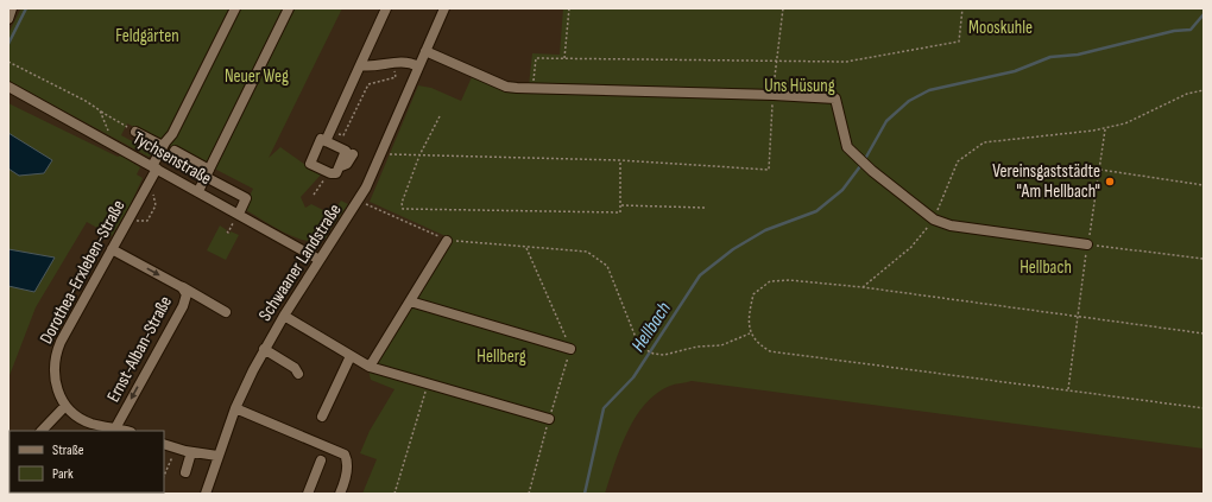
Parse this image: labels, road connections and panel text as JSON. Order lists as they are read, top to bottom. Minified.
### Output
{"streets":{"street":["Tychsenstraße","Schwaaner Landstraße","Dorothea-Erxleben-Straße","Ernst-Alban-Straße"]},"crossings":[["Tychsenstraße","Schwaaner Landstraße"],["Tychsenstraße","Dorothea-Erxleben-Straße"],["Dorothea-Erxleben-Straße","Ernst-Alban-Straße"]],"water":["Hellbach"],"parks":["Mooskuhle","Feldgärten","Neuer Weg","Uns Hüsung","Hellbach","Hellberg"],"places":["Vereinsgaststädte \"Am Hellbach\""],"legend":["Straße","Park"]}
